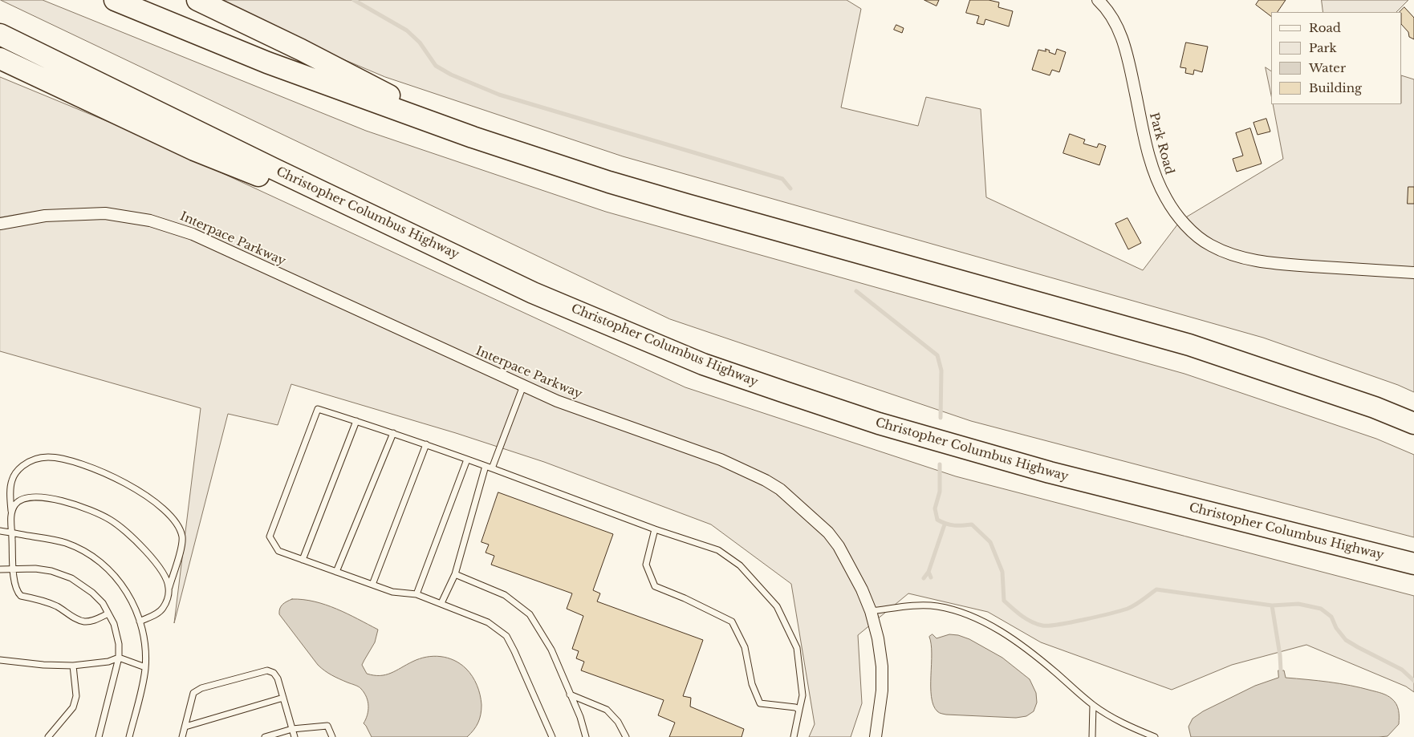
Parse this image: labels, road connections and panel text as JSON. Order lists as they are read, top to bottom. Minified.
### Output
{"streets":{"highway":["Christopher Columbus Highway"],"street":["Park Road","Interpace Parkway"]},"legend":["Road","Park","Water","Building"]}
